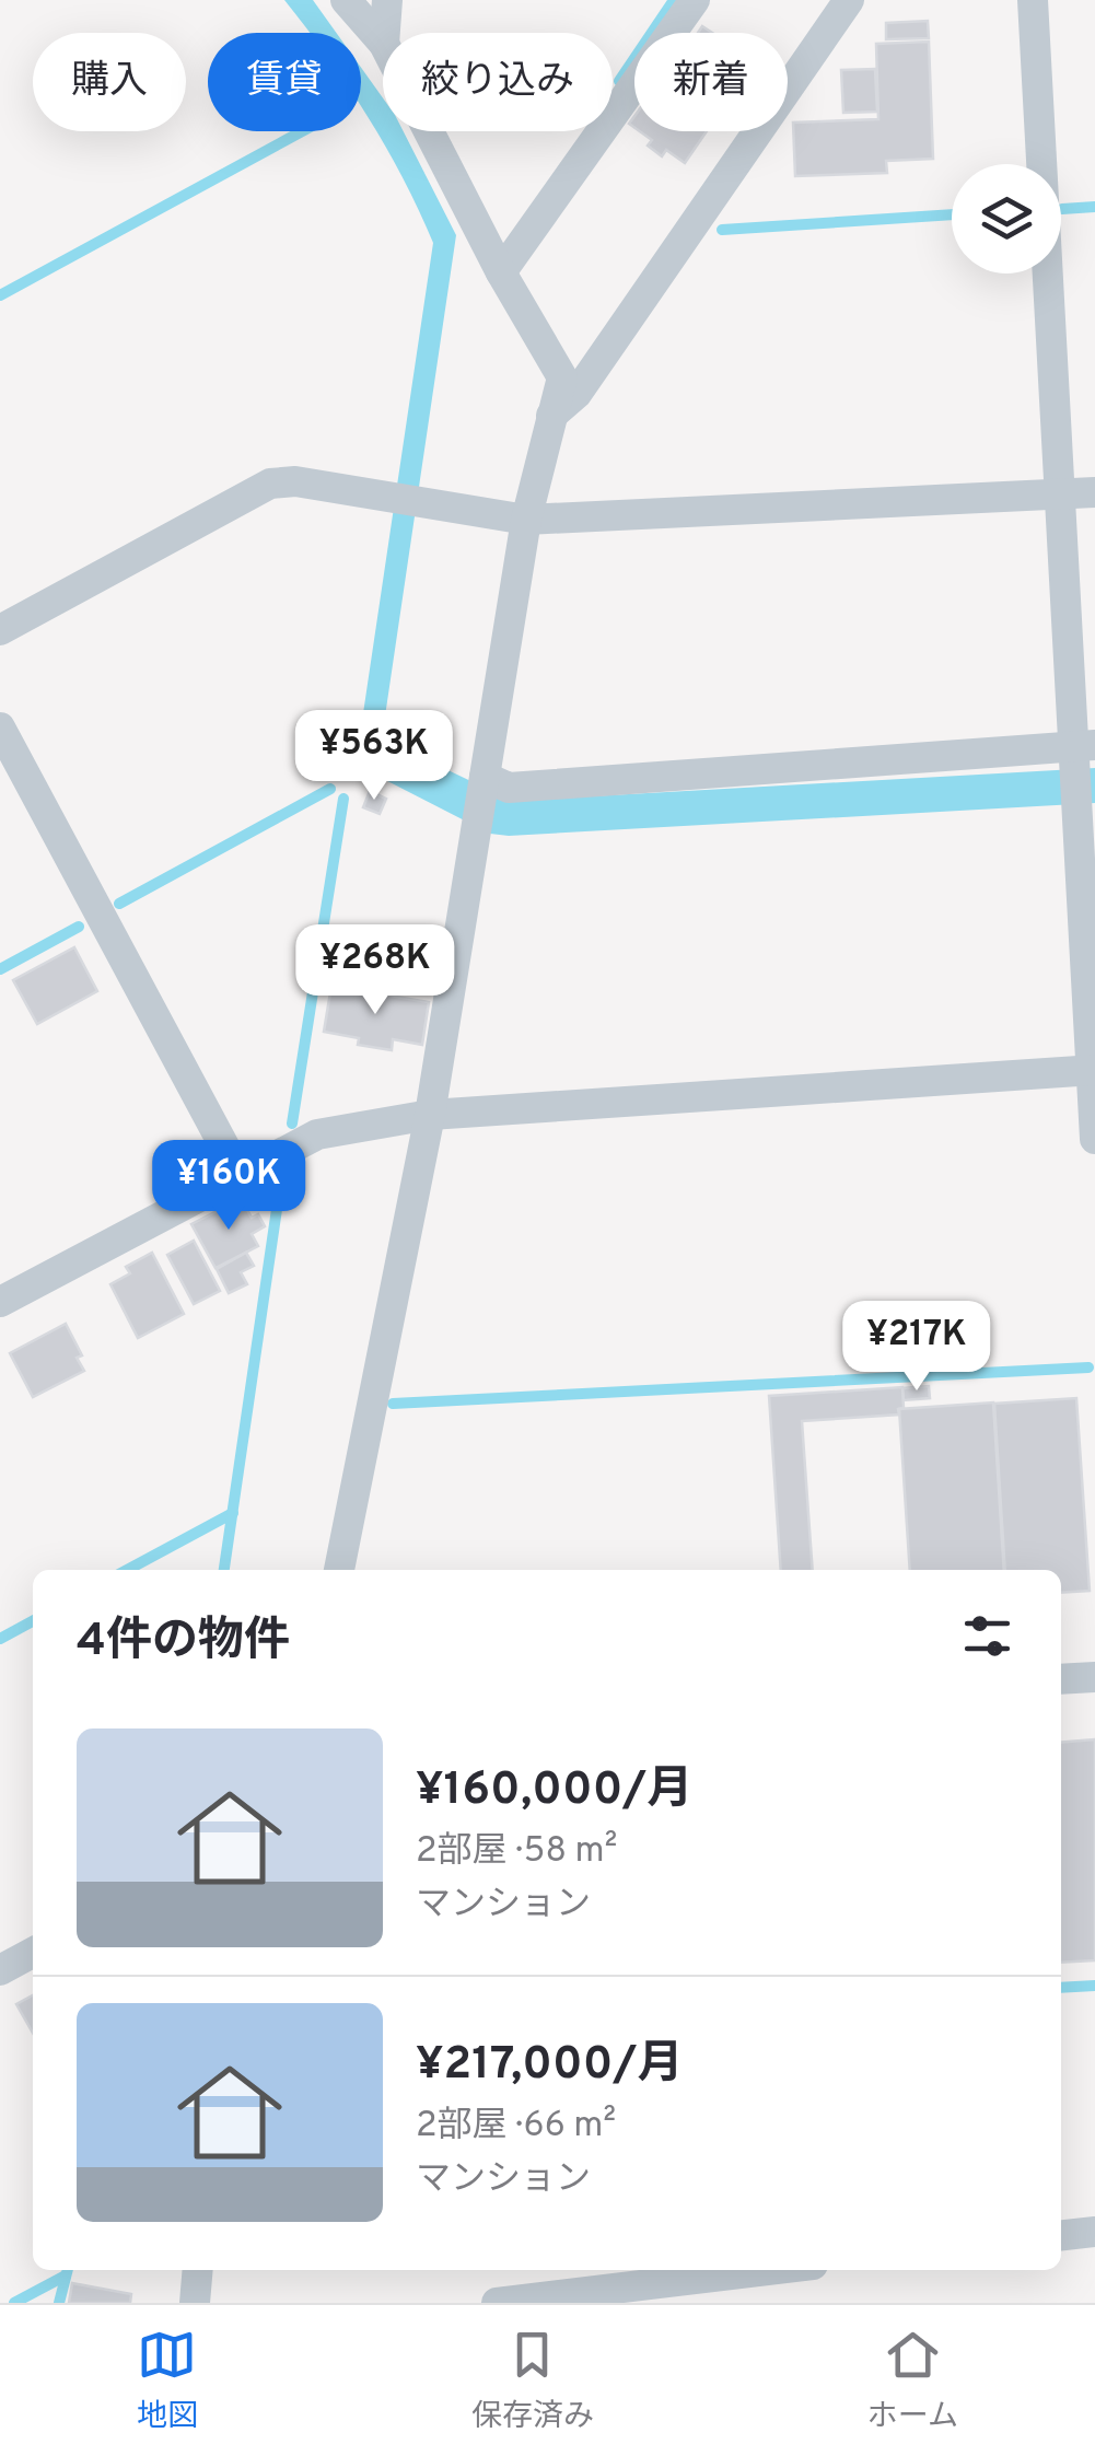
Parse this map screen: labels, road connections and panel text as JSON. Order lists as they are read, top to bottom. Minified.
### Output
{"page":{"chip":["購入","賃貸","絞り込み","新着"],"price":["¥563K","¥268K","¥160K","¥217K"],"heading":"4件の物件","list":[{"name":"¥160,000/月","note":"2部屋 · 58 m² · マンション"},{"name":"¥217,000/月","note":"2部屋 · 66 m² · マンション"}],"tabs":["地図","保存済み","ホーム"]}}
